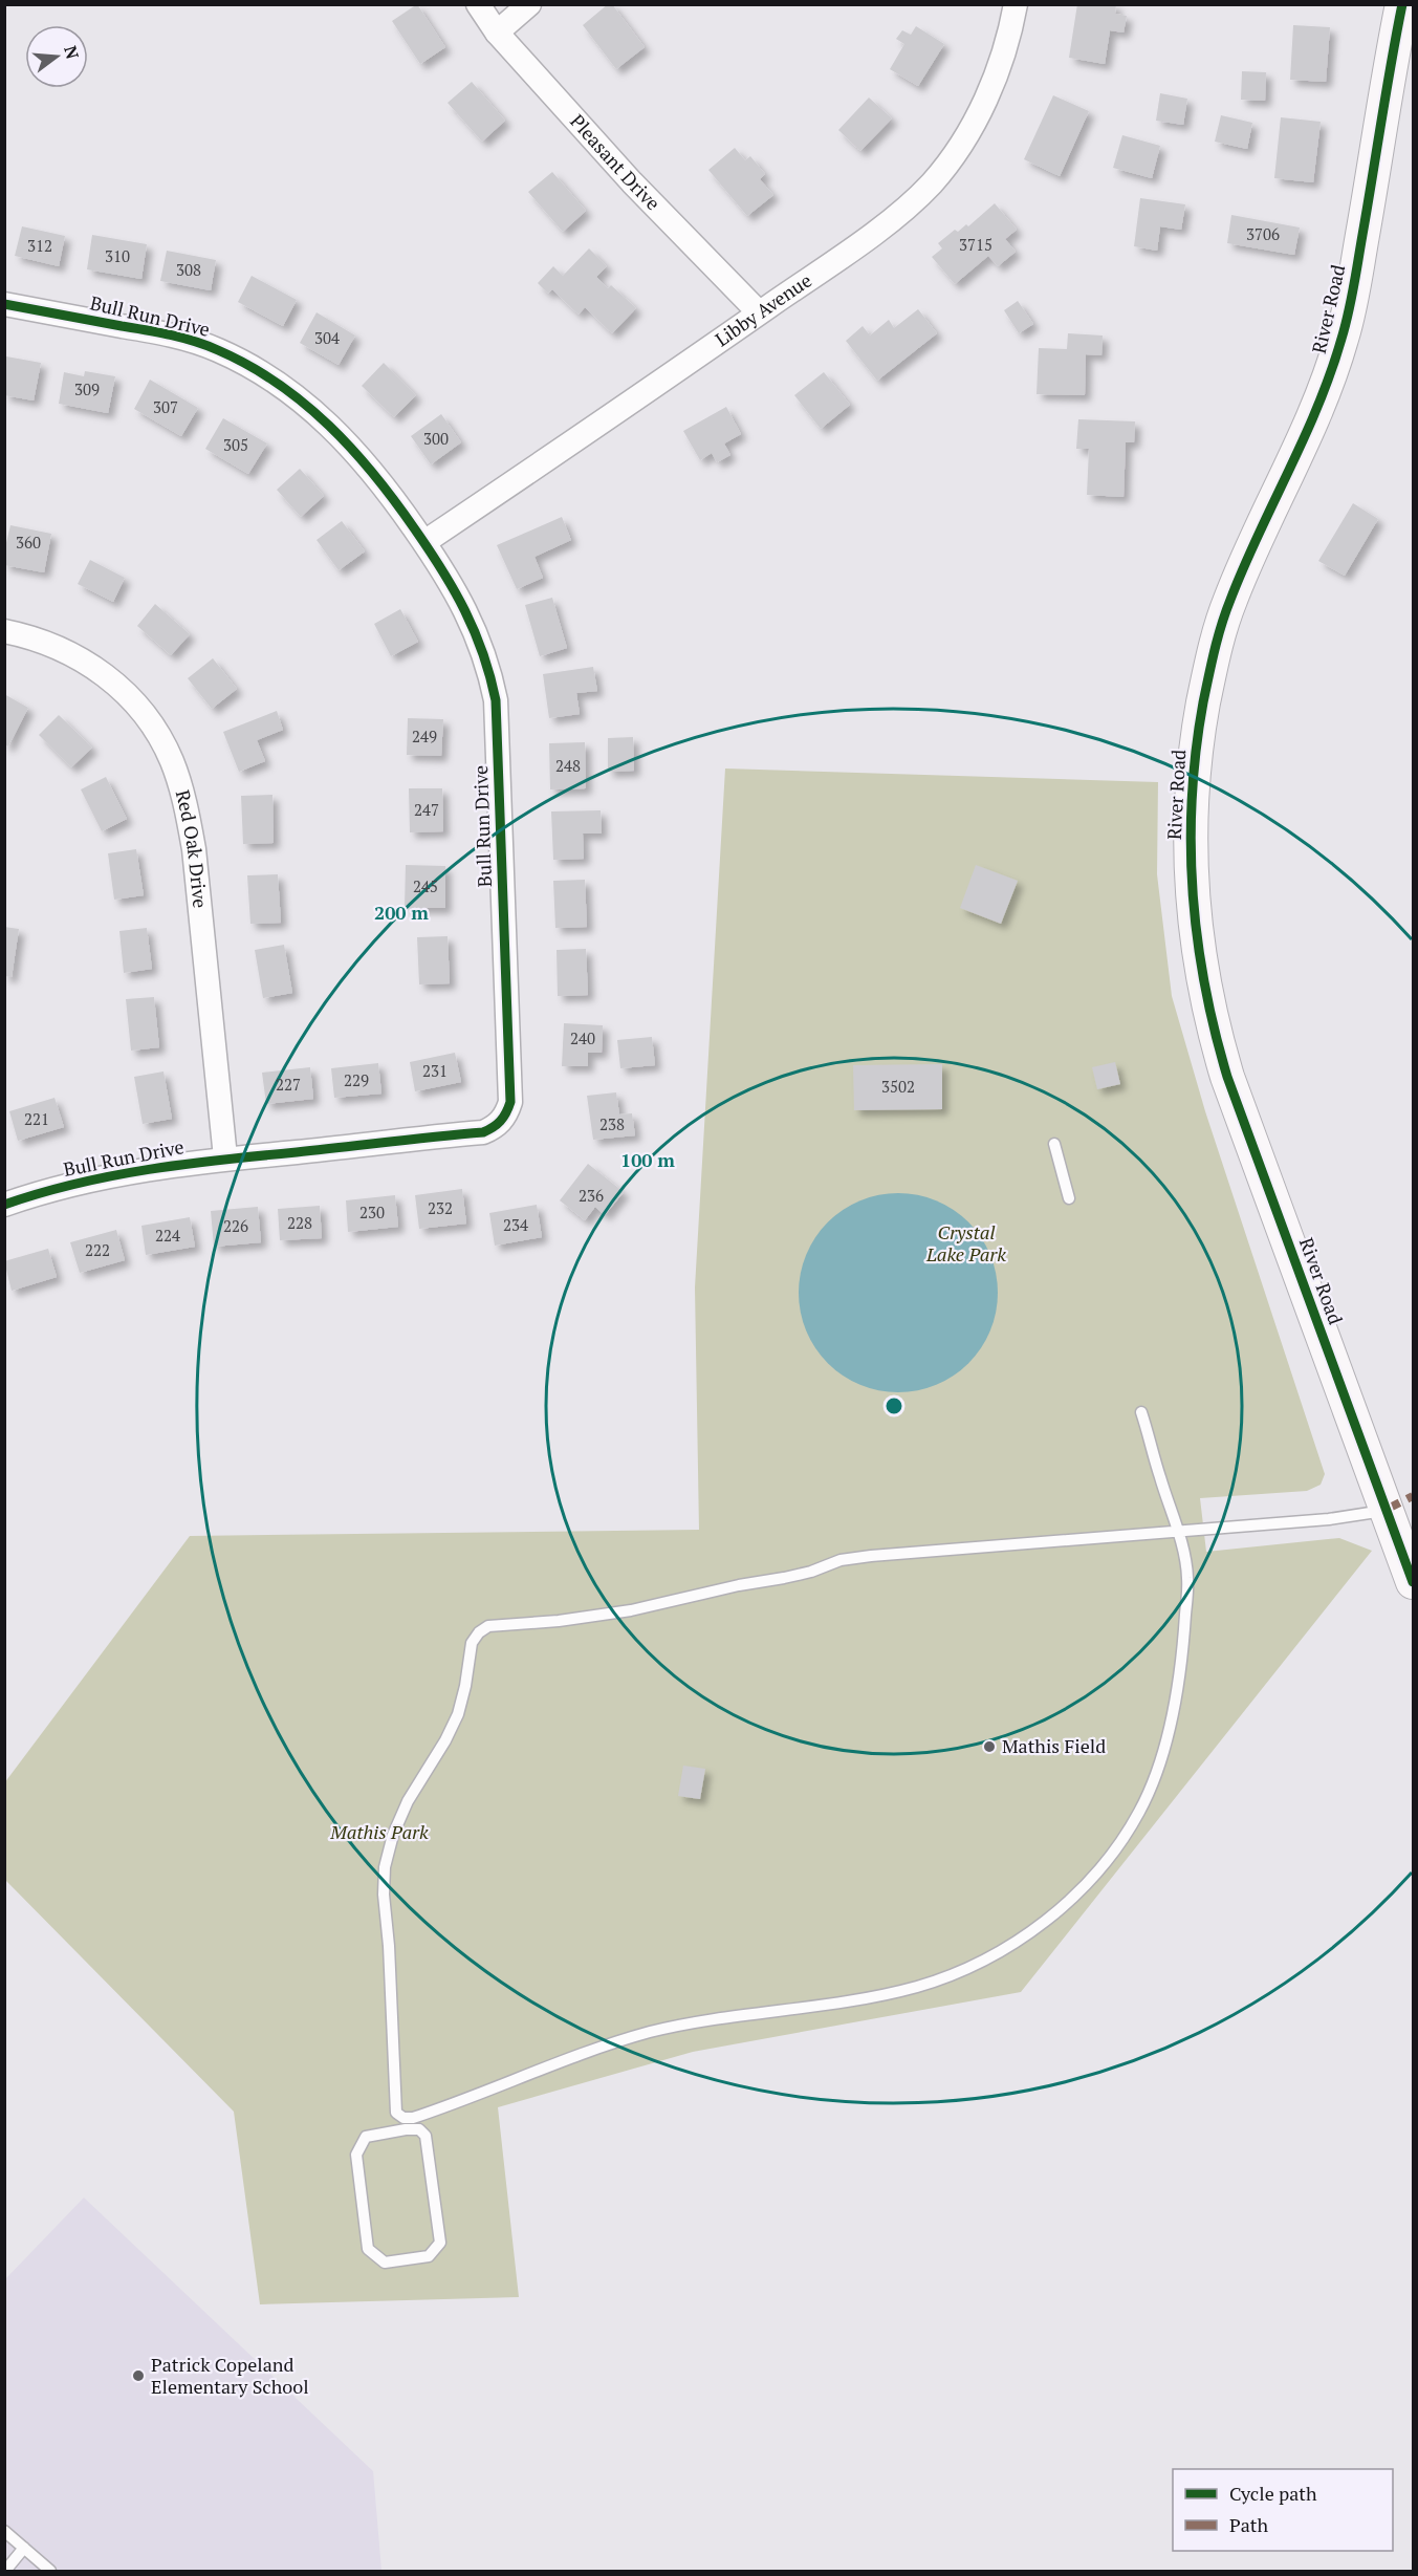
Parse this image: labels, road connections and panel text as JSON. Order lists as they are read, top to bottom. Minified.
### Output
{"streets":{"street":["Pleasant Drive","River Road","Libby Avenue","Bull Run Drive","Red Oak Drive"]},"crossings":[["Pleasant Drive","Libby Avenue"],["Libby Avenue","Bull Run Drive"],["Bull Run Drive","Red Oak Drive"]],"parks":["Crystal Lake Park","Mathis Park"],"places":["Mathis Field","Patrick Copeland Elementary School"],"house_numbers":["3706","3715","312","310","308","304","309","307","300","305","360","249","248","247","245","240","231","229","227","3502","221","238","236","232","230","228","234","226","224","222"],"legend":["Cycle path","Path"],"north":"right","rings":["200 m","100 m"]}
